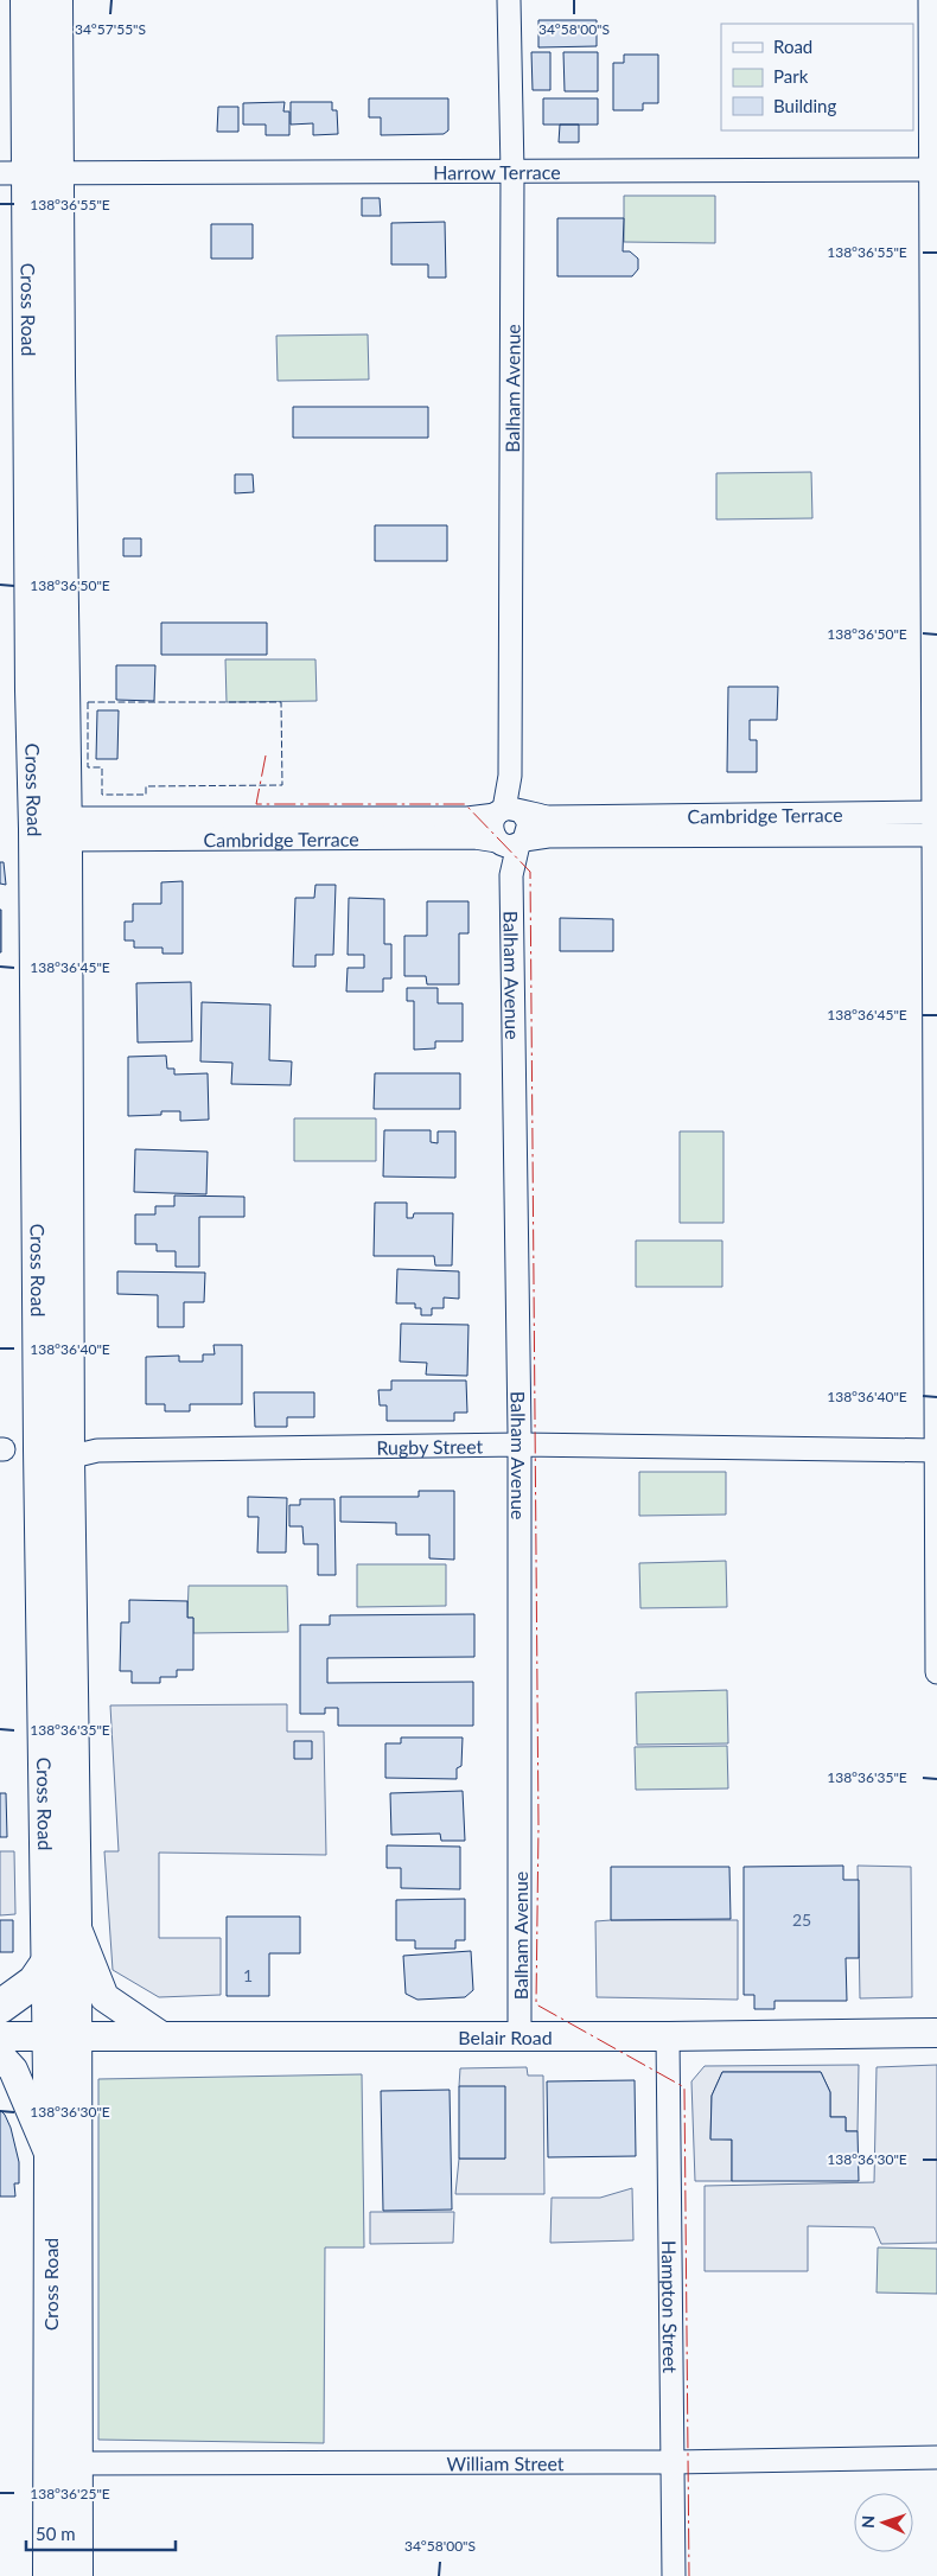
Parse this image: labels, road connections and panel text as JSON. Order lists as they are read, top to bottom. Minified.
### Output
{"streets":{"highway":["Cross Road"],"main road":["Belair Road"],"street":["Harrow Terrace","Balham Avenue","Cambridge Terrace","Rugby Street","Hampton Street","William Street"]},"crossings":[["Harrow Terrace","Cross Road"],["Harrow Terrace","Balham Avenue"],["Cross Road","Cambridge Terrace"],["Cross Road","Rugby Street"],["Cross Road","Belair Road"],["Cross Road","William Street"],["Balham Avenue","Cambridge Terrace"],["Balham Avenue","Rugby Street"],["Balham Avenue","Belair Road"],["Belair Road","Hampton Street"],["Hampton Street","William Street"]],"house_numbers":["25","1"],"legend":["Road","Park","Building"],"scale_bar":"50 m","north":"left","coordinates":["34°57'55\"S","34°58'00\"S","138°36'55\"E","138°36'50\"E","138°36'45\"E","138°36'40\"E","138°36'35\"E","138°36'30\"E","138°36'25\"E"]}
